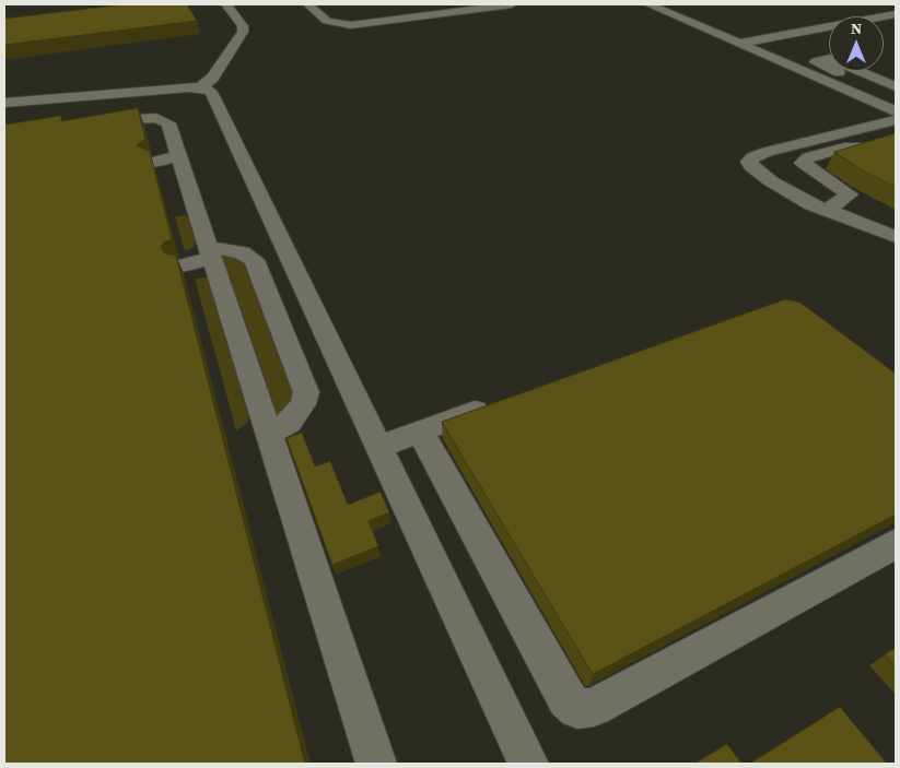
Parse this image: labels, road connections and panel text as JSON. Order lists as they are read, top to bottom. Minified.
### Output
{"north":"top"}
